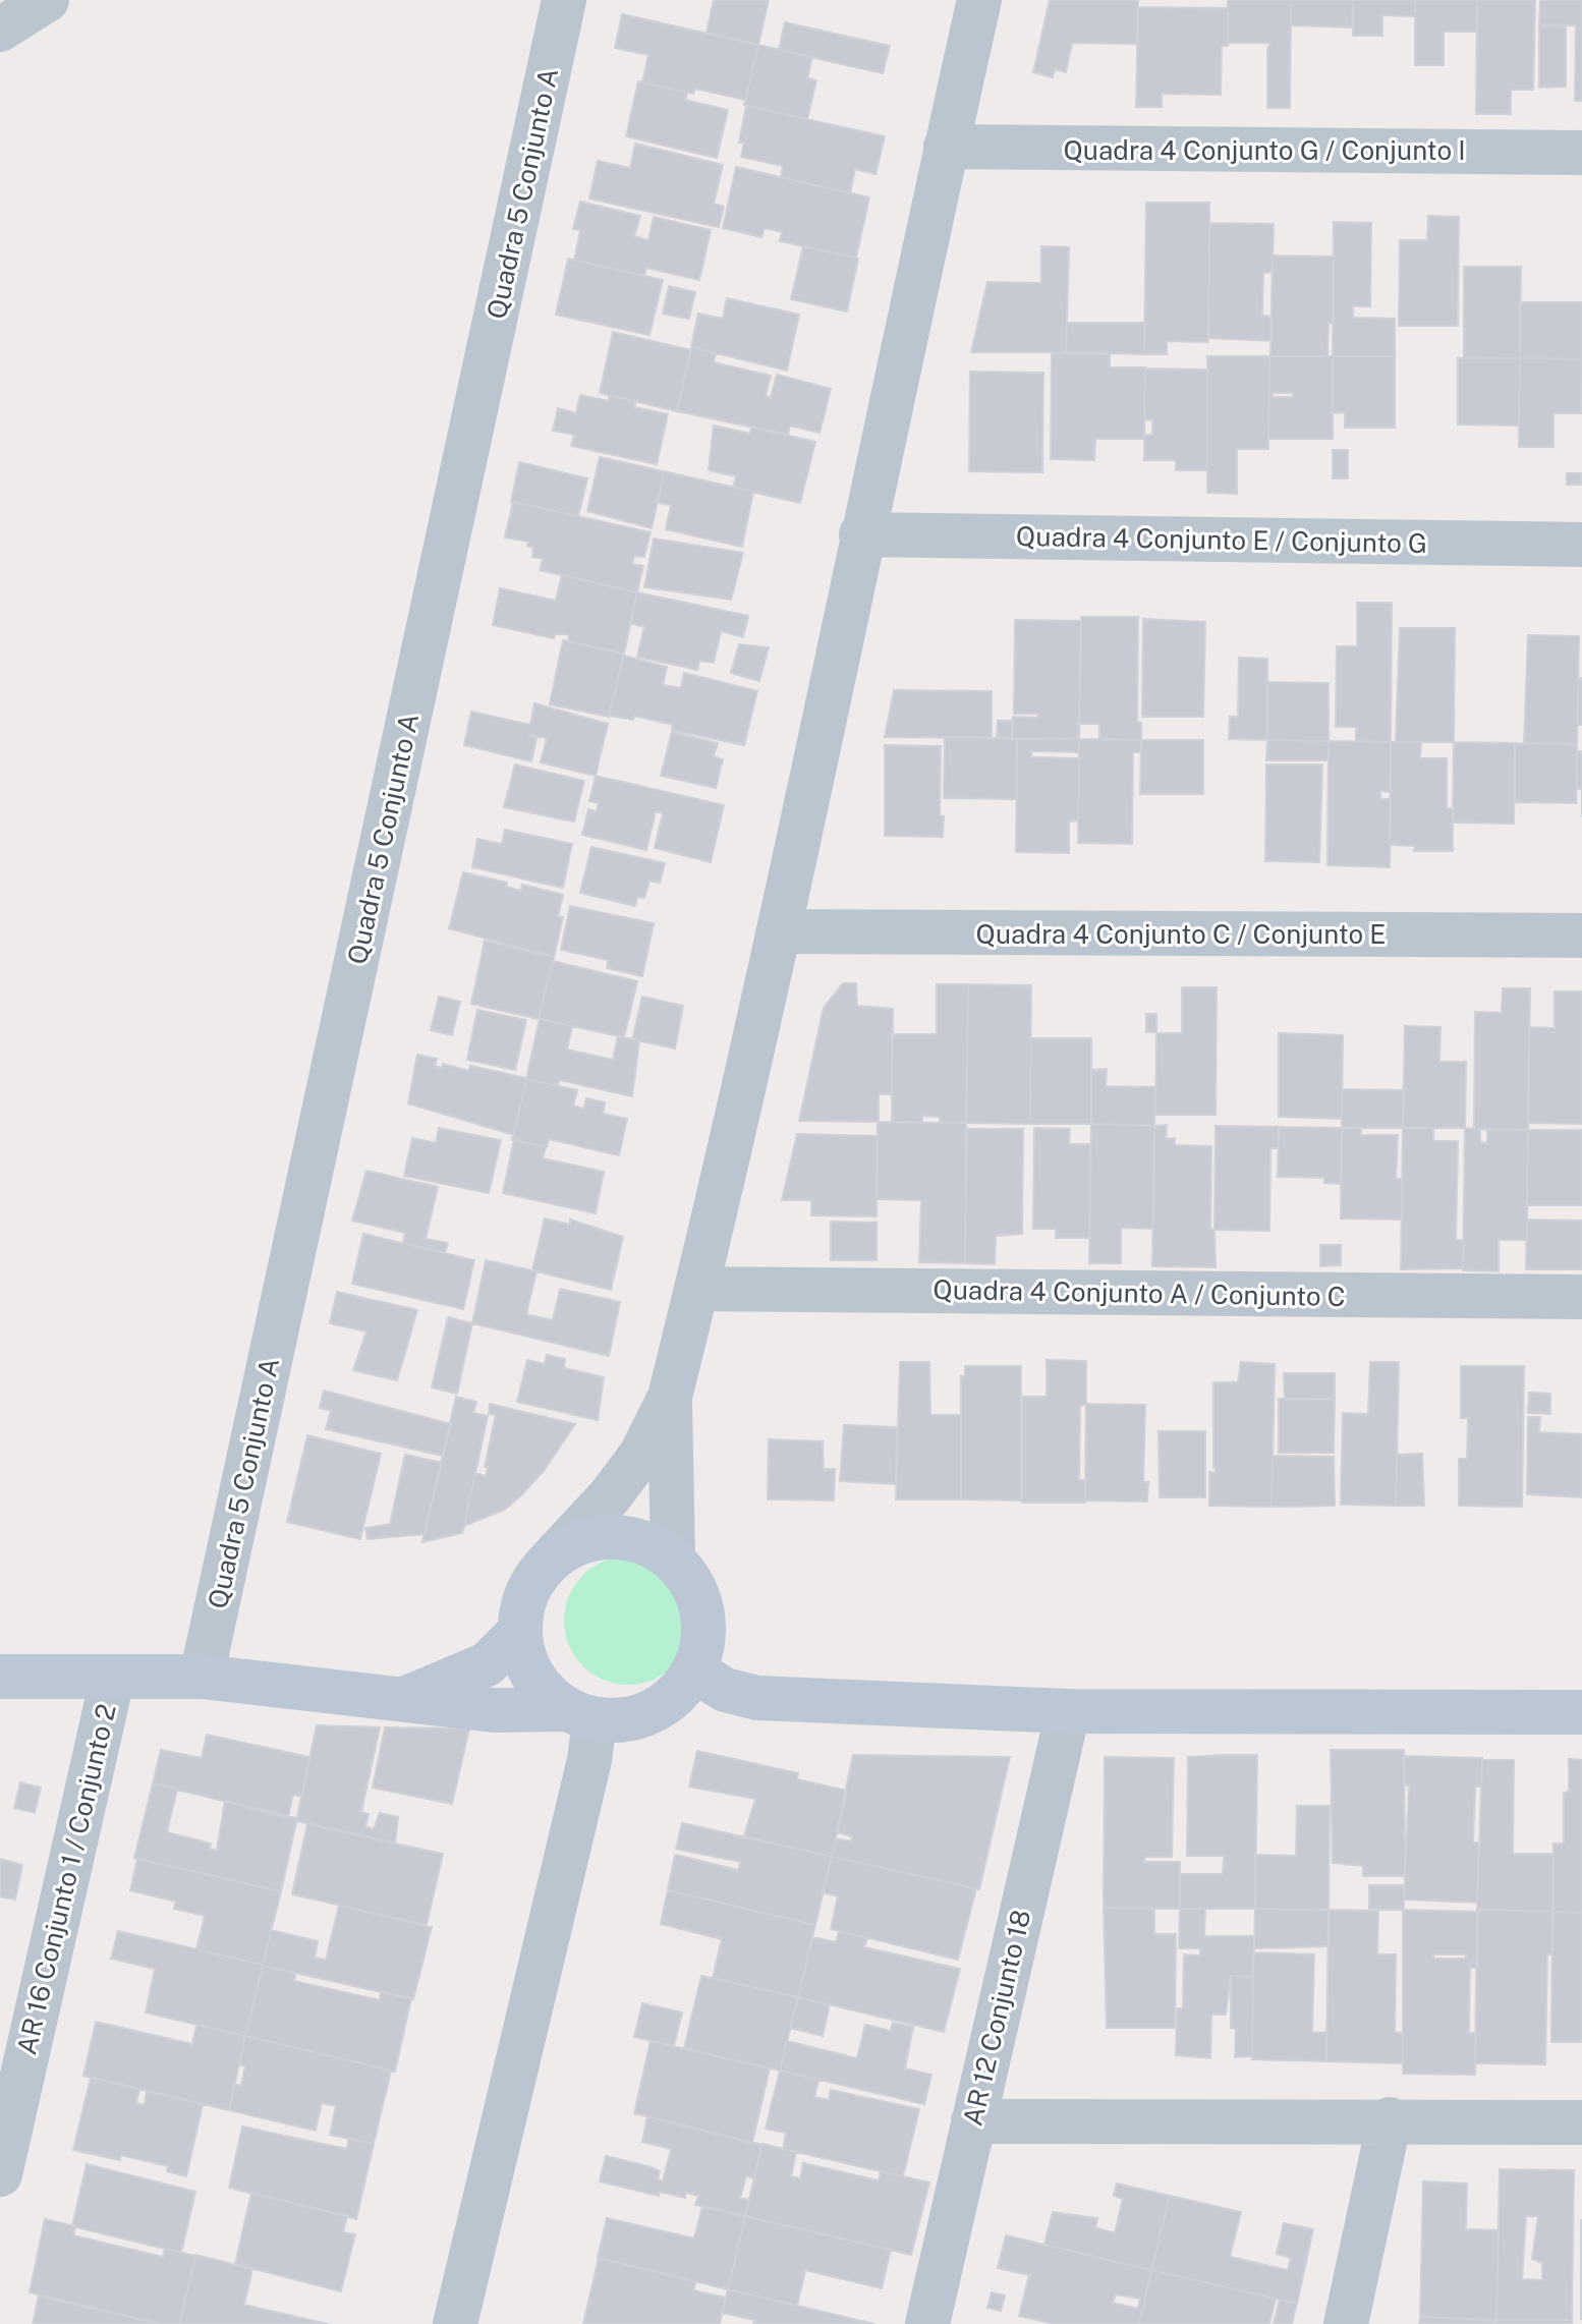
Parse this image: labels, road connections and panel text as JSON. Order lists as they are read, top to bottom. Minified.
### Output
{"streets":{"street":["Quadra 4 Conjunto G / Conjunto I","Quadra 5 Conjunto A","Quadra 4 Conjunto E / Conjunto G","Quadra 4 Conjunto C / Conjunto E","Quadra 4 Conjunto A / Conjunto C","AR 16 Conjunto 1 / Conjunto 2","AR 12 Conjunto 18"]}}
